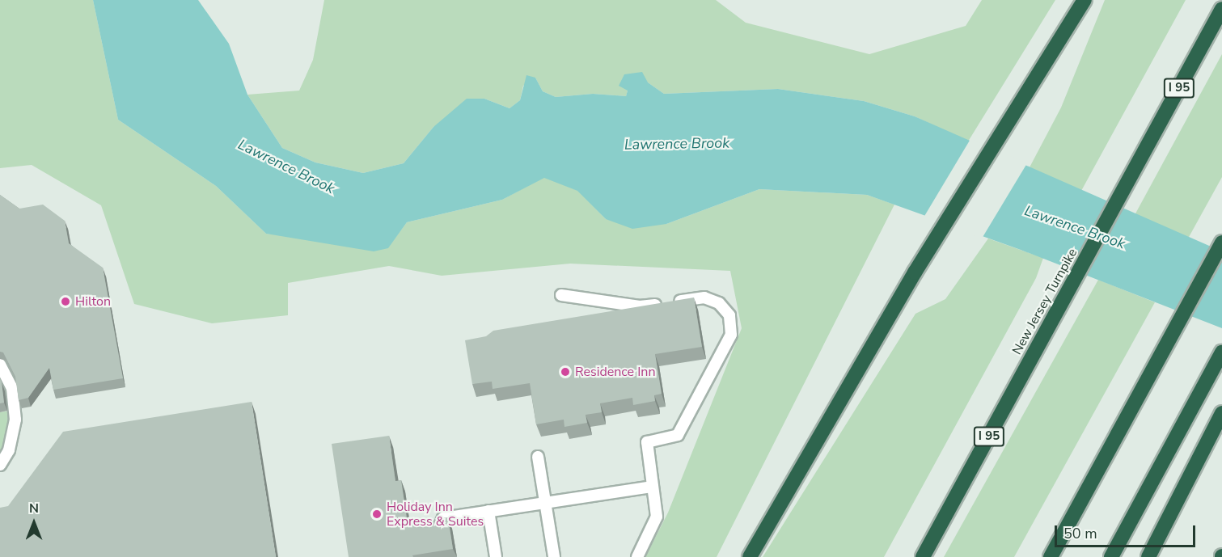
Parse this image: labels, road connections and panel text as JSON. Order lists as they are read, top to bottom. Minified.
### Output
{"streets":{"highway":["I 95","New Jersey Turnpike"]},"water":["Lawrence Brook"],"places":["Hilton","Residence Inn","Holiday Inn Express & Suites"],"scale_bar":"50 m","north":"top"}
